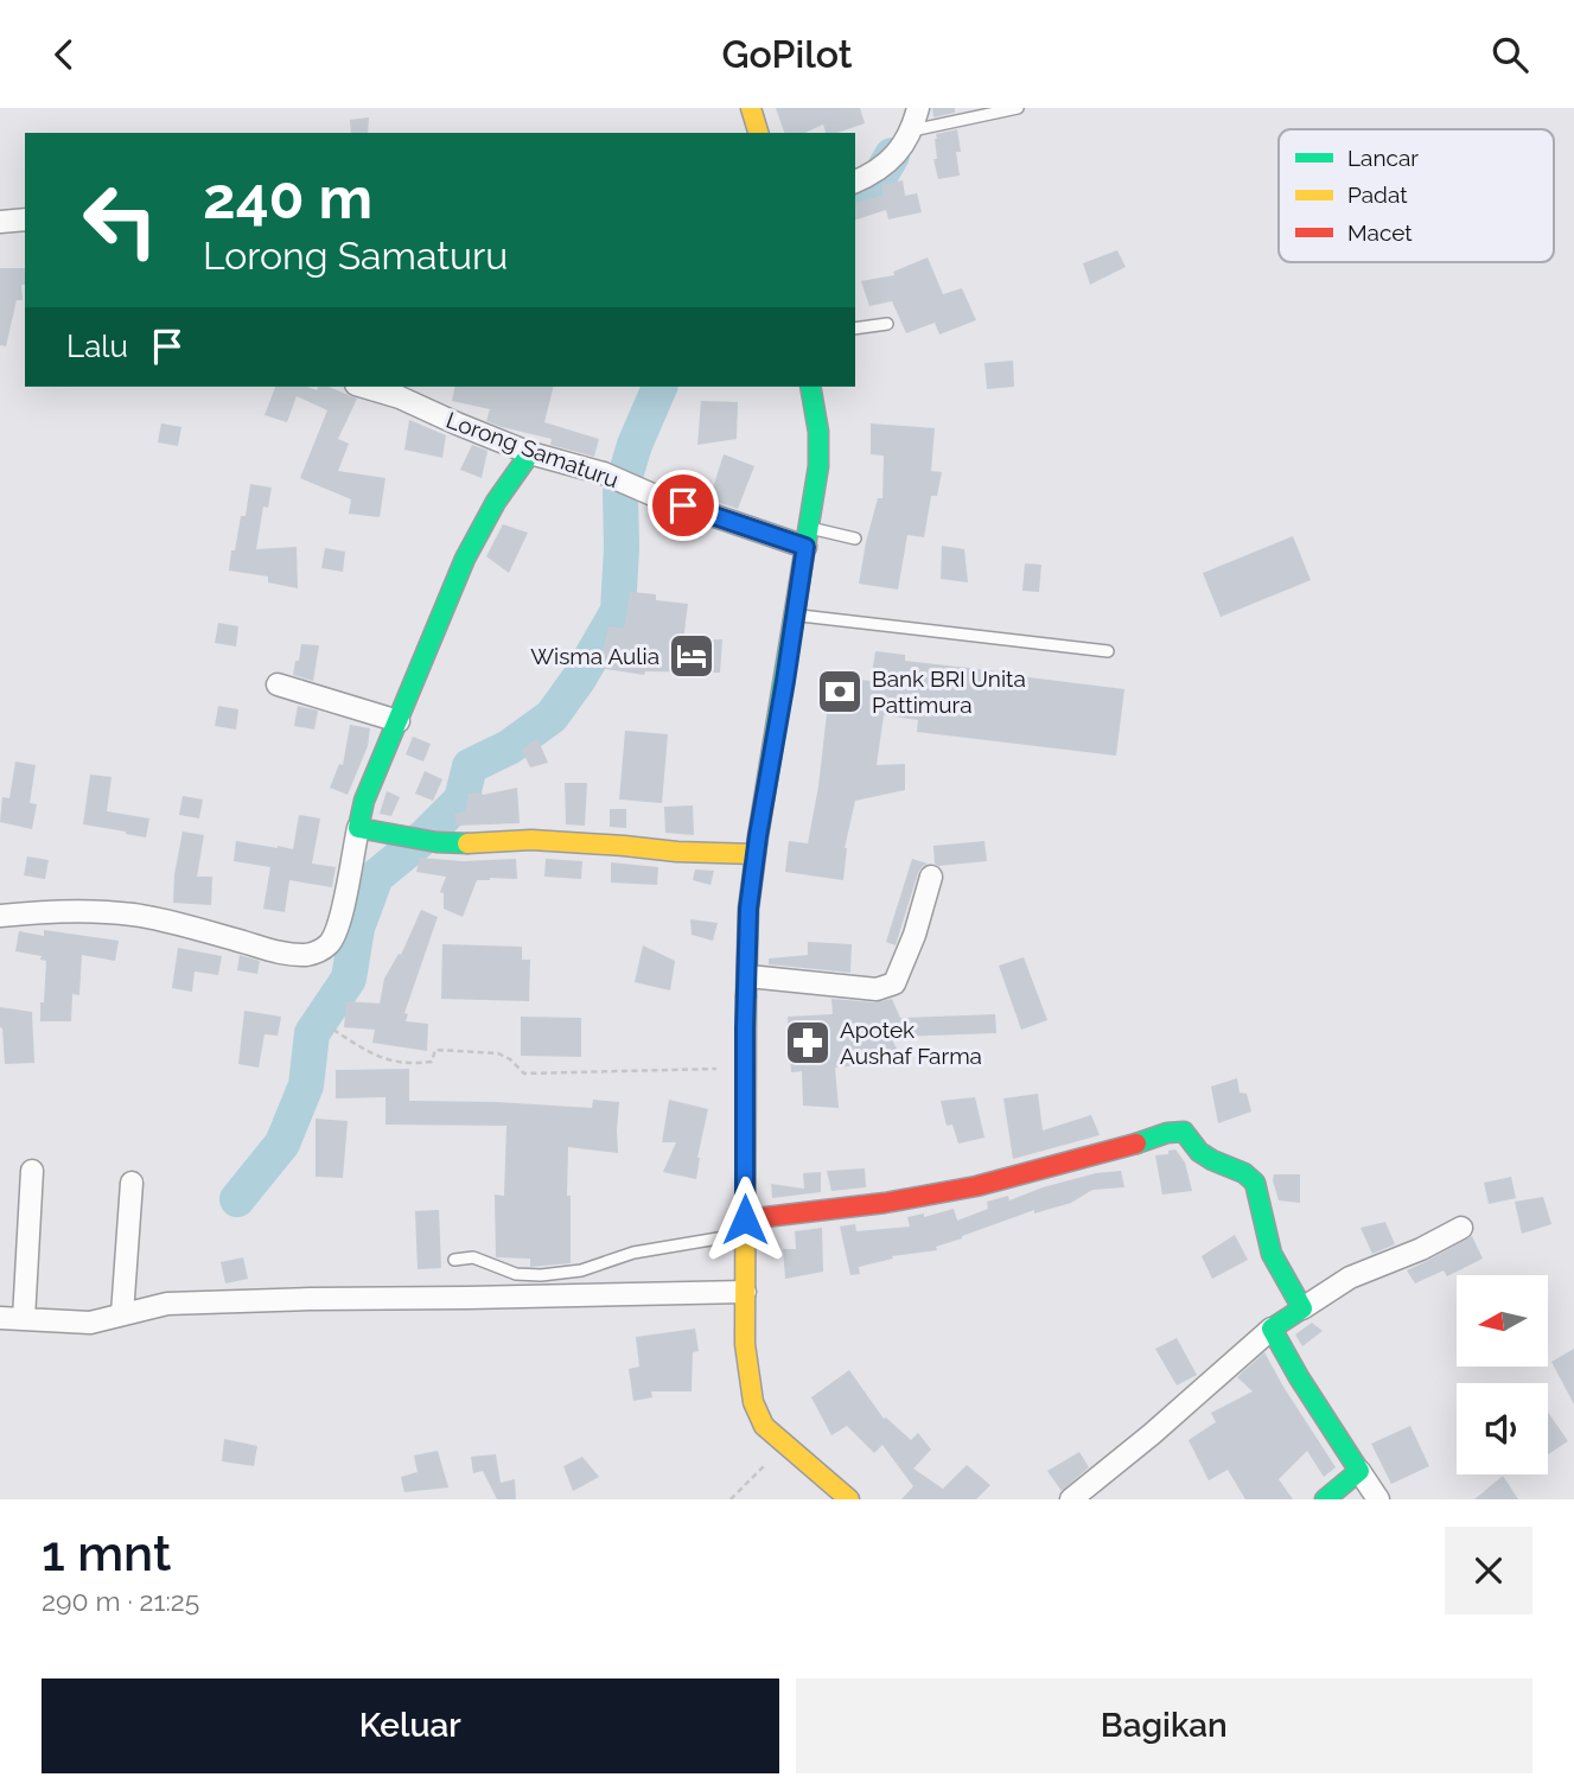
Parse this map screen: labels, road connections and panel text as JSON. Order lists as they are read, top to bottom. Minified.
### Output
{"streets":{"street":["Lorong Samaturu"]},"places":{"hotel":["Wisma Aulia"],"bank":["Bank BRI Unita Pattimura"],"pharmacy":["Apotek Aushaf Farma"]},"legend":["Lancar","Padat","Macet"],"north":"left","page":{"header":"GoPilot","turn":["240 m","Lorong Samaturu"],"then":"Lalu","heading":["1 mnt","290 m · 21:25"],"buttons":["Keluar","Bagikan"]}}
